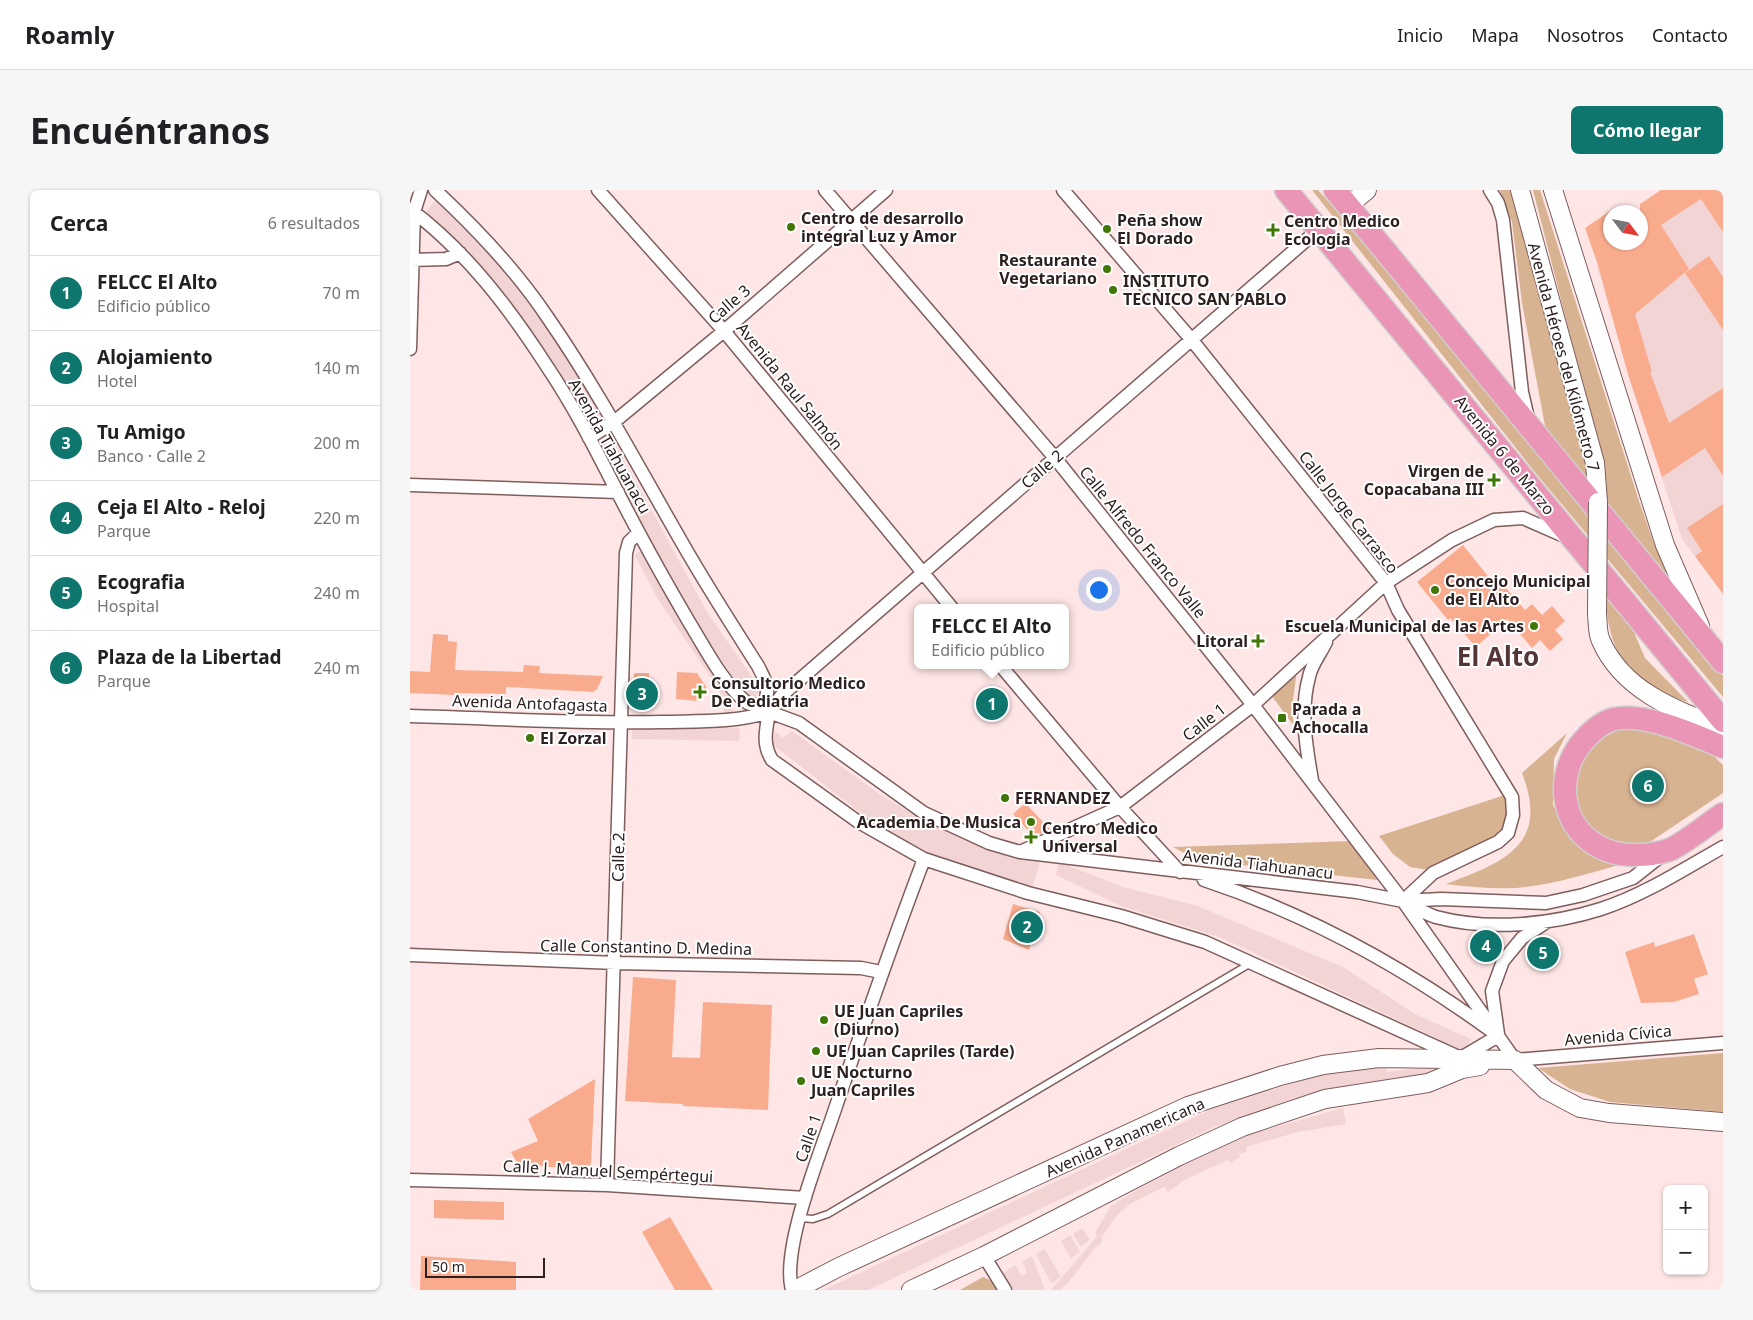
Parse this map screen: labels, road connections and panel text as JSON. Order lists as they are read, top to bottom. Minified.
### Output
{"streets":{"highway":["Avenida 6 de Marzo"],"street":["Calle 3","Avenida Héroes del Kilómetro 7","Avenida Raul Salmón","Avenida Tiahuanacu","Calle 2","Calle Jorge Carrasco","Calle Alfredo Franco Valle","Avenida Antofagasta","Calle 1","Calle Constantino D. Medina","Avenida Cívica","Avenida Panamericana","Calle J. Manuel Sempértegui"]},"crossings":[["Calle 3","Avenida Raul Salmón"],["Calle 3","Avenida Tiahuanacu"],["Calle 3","Calle Alfredo Franco Valle"],["Avenida Raul Salmón","Calle 2"],["Avenida Tiahuanacu","Calle 2"],["Avenida Tiahuanacu","Calle Jorge Carrasco"],["Avenida Tiahuanacu","Calle Alfredo Franco Valle"],["Avenida Tiahuanacu","Avenida Antofagasta"],["Avenida Tiahuanacu","Calle 1"],["Avenida 6 de Marzo","Calle 2"],["Avenida 6 de Marzo","Calle 1"],["Calle 2","Calle Jorge Carrasco"],["Calle 2","Calle Alfredo Franco Valle"],["Calle 2","Avenida Antofagasta"],["Calle 2","Calle Constantino D. Medina"],["Calle 2","Calle J. Manuel Sempértegui"],["Calle Jorge Carrasco","Calle Alfredo Franco Valle"],["Calle Jorge Carrasco","Calle 1"],["Calle Alfredo Franco Valle","Calle 1"],["Calle Alfredo Franco Valle","Avenida Cívica"],["Calle Alfredo Franco Valle","Avenida Panamericana"],["Calle 1","Calle Constantino D. Medina"],["Calle 1","Avenida Panamericana"],["Calle 1","Calle J. Manuel Sempértegui"],["Avenida Cívica","Avenida Panamericana"]],"districts":["El Alto"],"places":{"other":["Centro de desarrollo integral Luz y Amor","Peña show El Dorado","Restaurante Vegetariano","INSTITUTO TECNICO SAN PABLO","Concejo Municipal de El Alto","Escuela Municipal de las Artes","El Zorzal","FERNANDEZ","Academia De Musica","UE Juan Capriles (Diurno)","UE Juan Capriles (Tarde)","UE Nocturno Juan Capriles"],"health":["Centro Medico Ecologia","Virgen de Copacabana III","Litoral","Consultorio Medico De Pediatria","Centro Medico Universal"],"transit":["Parada a Achocalla"]},"scale_bar":"50 m","north":"bottom right","page":{"header":"Roamly","nav":["Inicio","Mapa","Nosotros","Contacto"],"buttons":"Cómo llegar","title":"Encuéntranos","heading":["Cerca","6 resultados"],"list":[{"mark":"1","name":"FELCC El Alto","note":"Edificio público","value":"70 m"},{"mark":"2","name":"Alojamiento","note":"Hotel","value":"140 m"},{"mark":"3","name":"Tu Amigo","note":"Banco · Calle 2","value":"200 m"},{"mark":"4","name":"Ceja El Alto - Reloj","note":"Parque","value":"220 m"},{"mark":"5","name":"Ecografia","note":"Hospital","value":"240 m"},{"mark":"6","name":"Plaza de la Libertad","note":"Parque","value":"240 m"}],"popup":["FELCC El Alto","Edificio público"],"pins":["3","1","6","2","4","5"],"map_buttons":["+","−"],"scale":"50 m"}}
